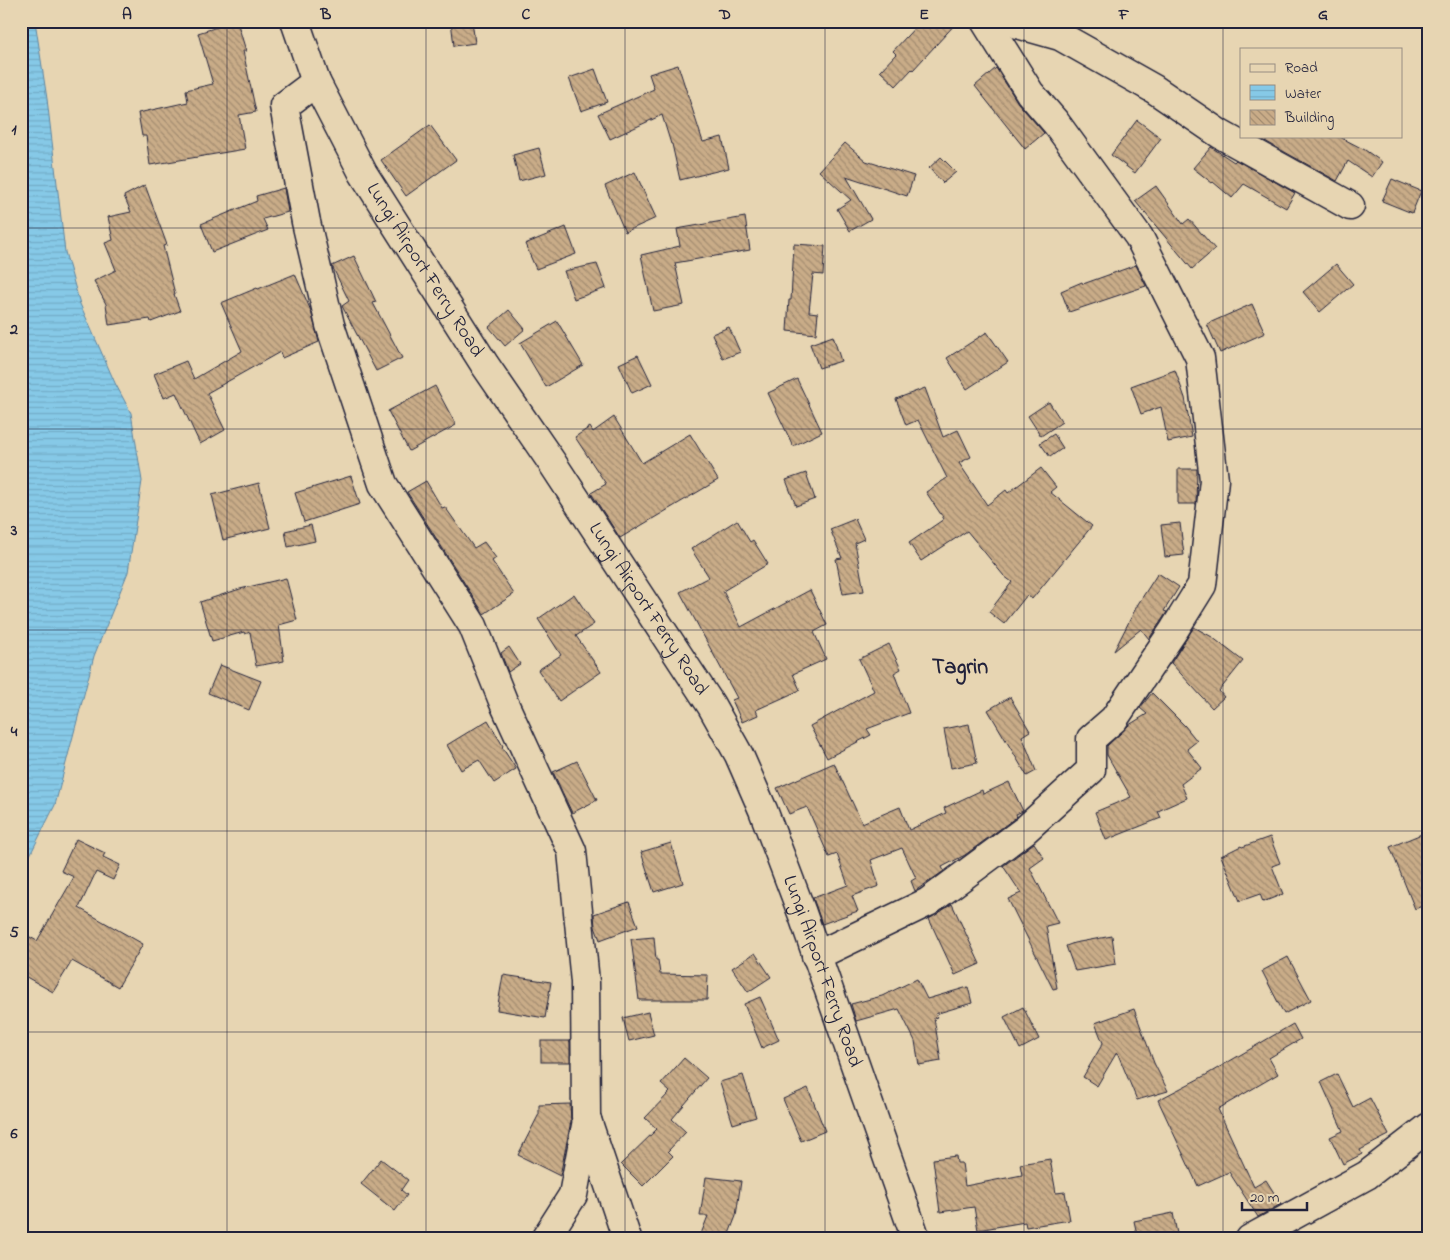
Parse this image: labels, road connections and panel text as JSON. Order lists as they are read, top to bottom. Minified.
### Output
{"streets":{"street":["Lungi Airport Ferry Road"]},"districts":["Tagrin"],"legend":["Road","Water","Building"],"scale_bar":"20 m","grid":{"columns":["A","B","C","D","E","F","G"],"rows":["1","2","3","4","5","6"]}}
